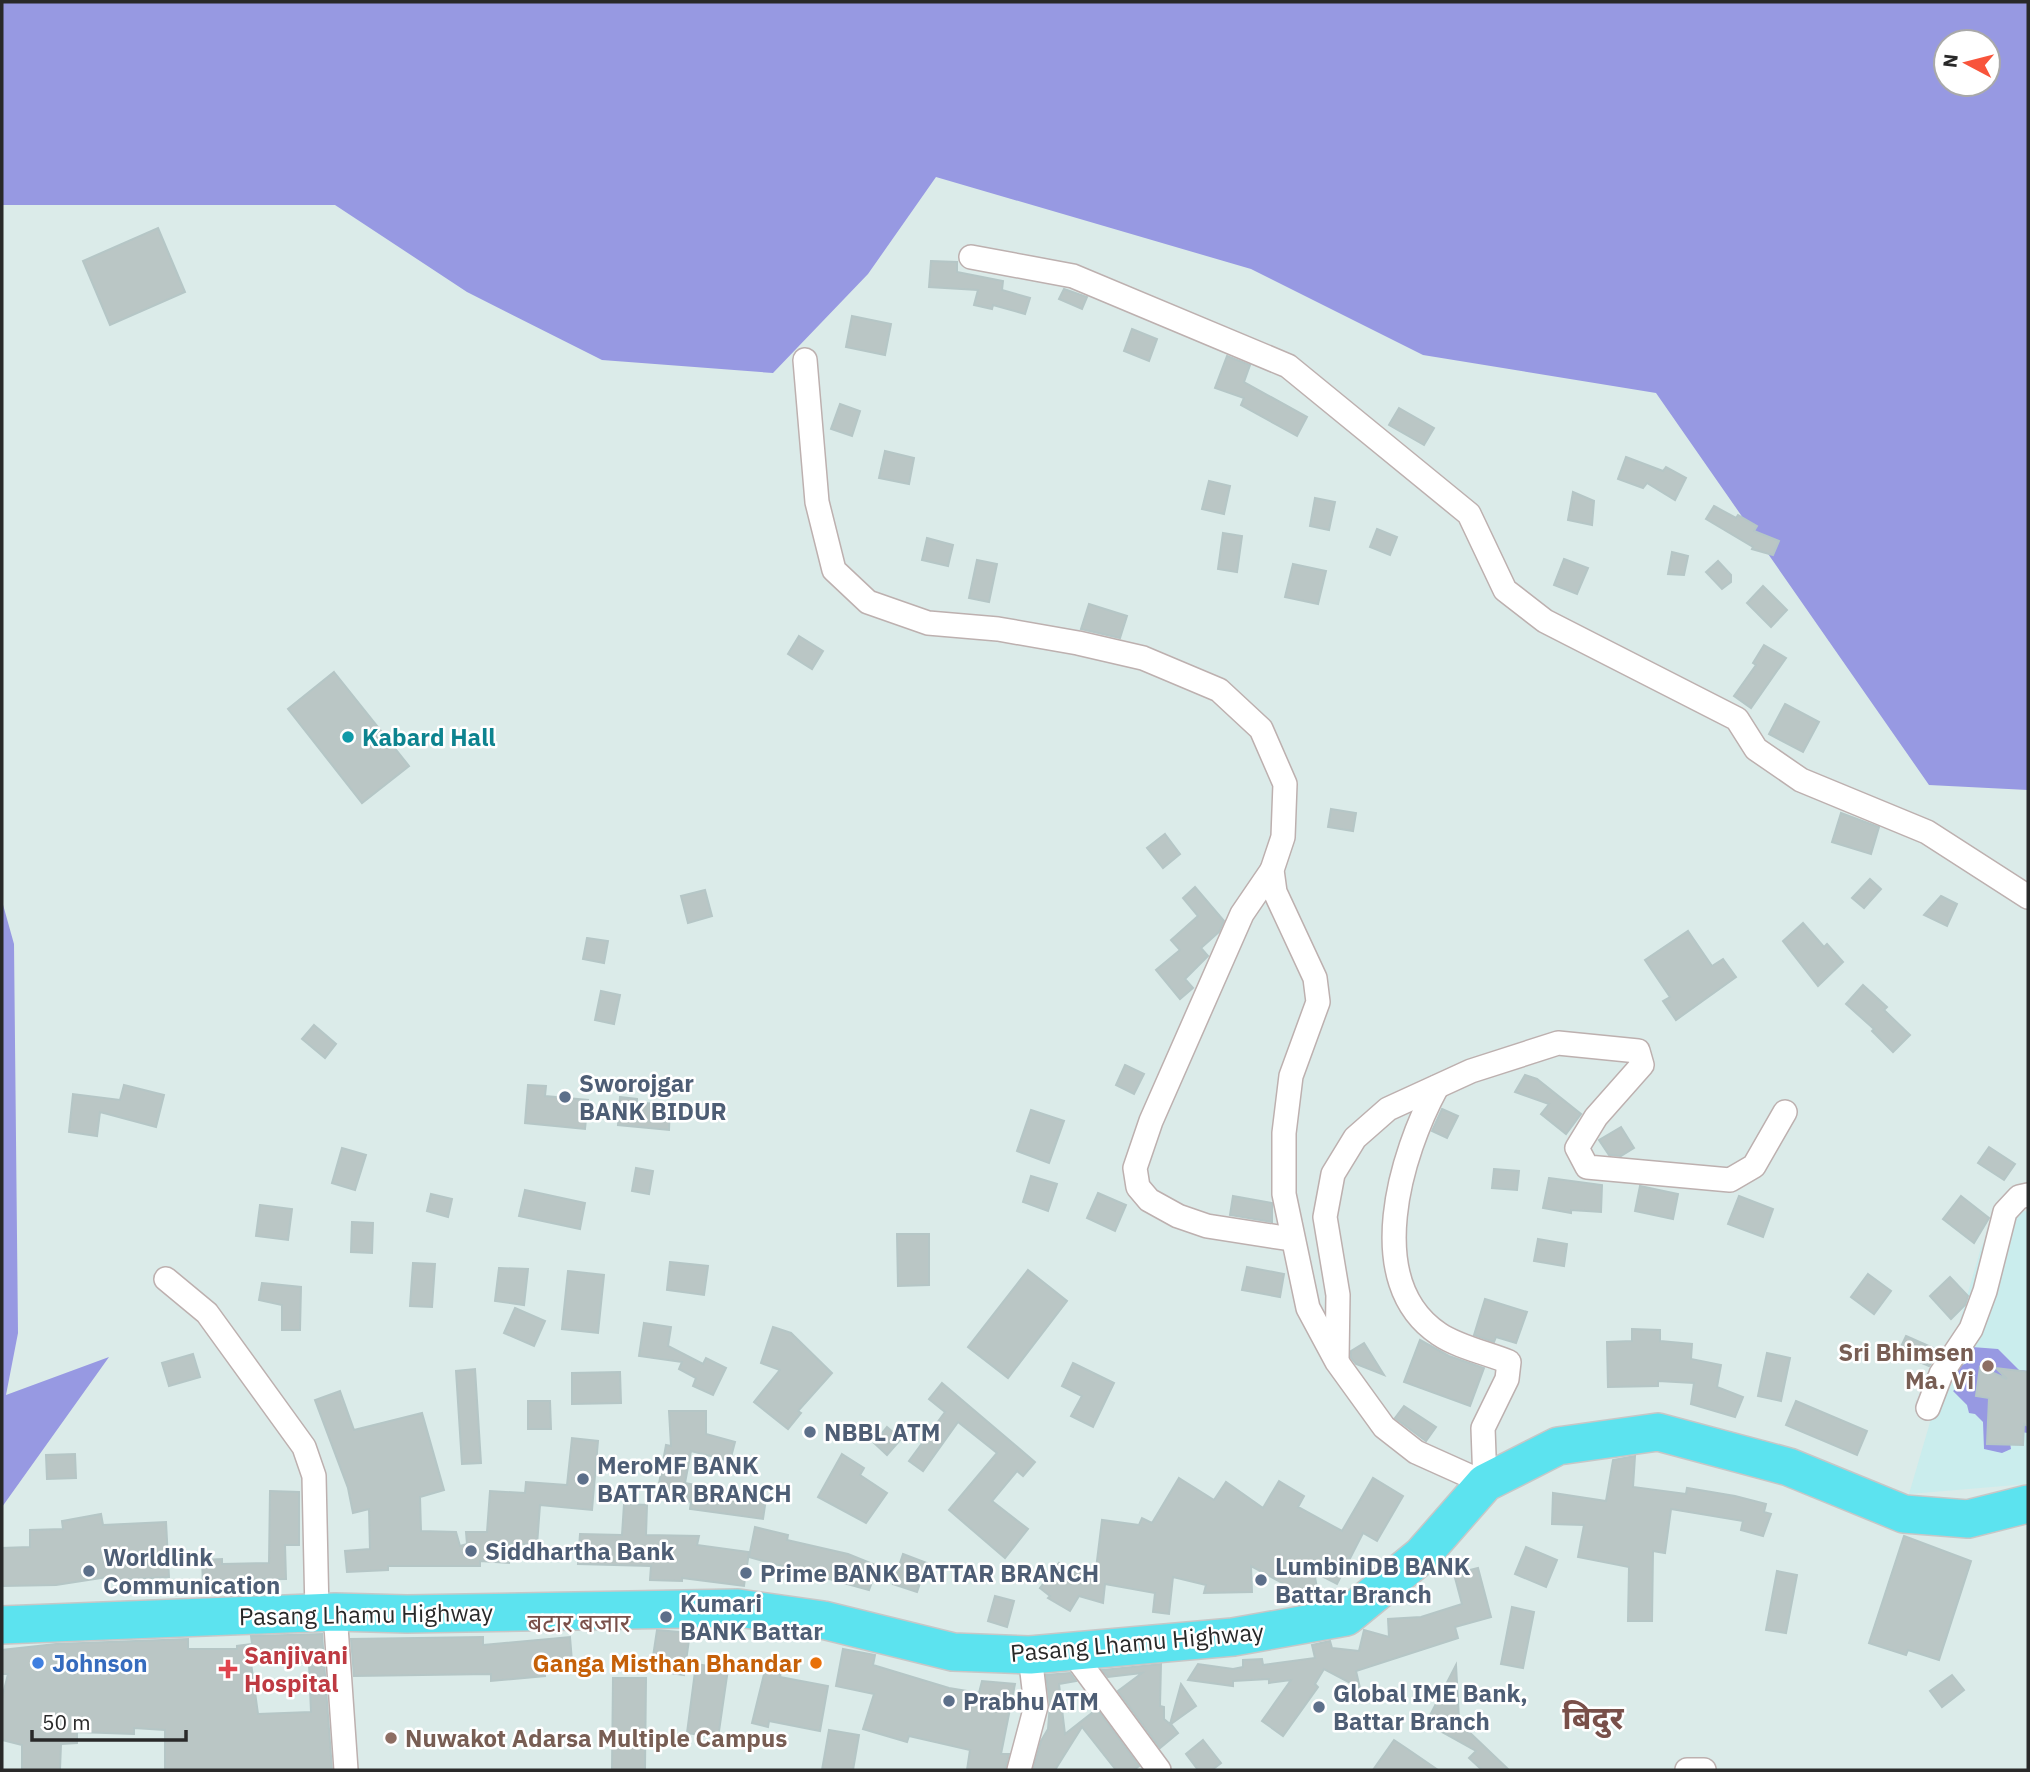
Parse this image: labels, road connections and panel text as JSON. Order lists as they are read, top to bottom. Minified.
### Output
{"streets":{"main road":["Pasang Lhamu Highway"]},"districts":["बटार बजार","बिदुर"],"places":{"other":["Kabard Hall","Sworojgar BANK BIDUR","Sri Bhimsen Ma. Vi","NBBL ATM","MeroMF BANK BATTAR BRANCH","Siddhartha Bank","Worldlink Communication","Prime BANK BATTAR BRANCH","LumbiniDB BANK Battar Branch","Kumari BANK Battar","Johnson","Ganga Misthan Bhandar","Prabhu ATM","Global IME Bank, Battar Branch","Nuwakot Adarsa Multiple Campus"],"health":["Sanjivani Hospital"]},"scale_bar":"50 m","north":"left"}
